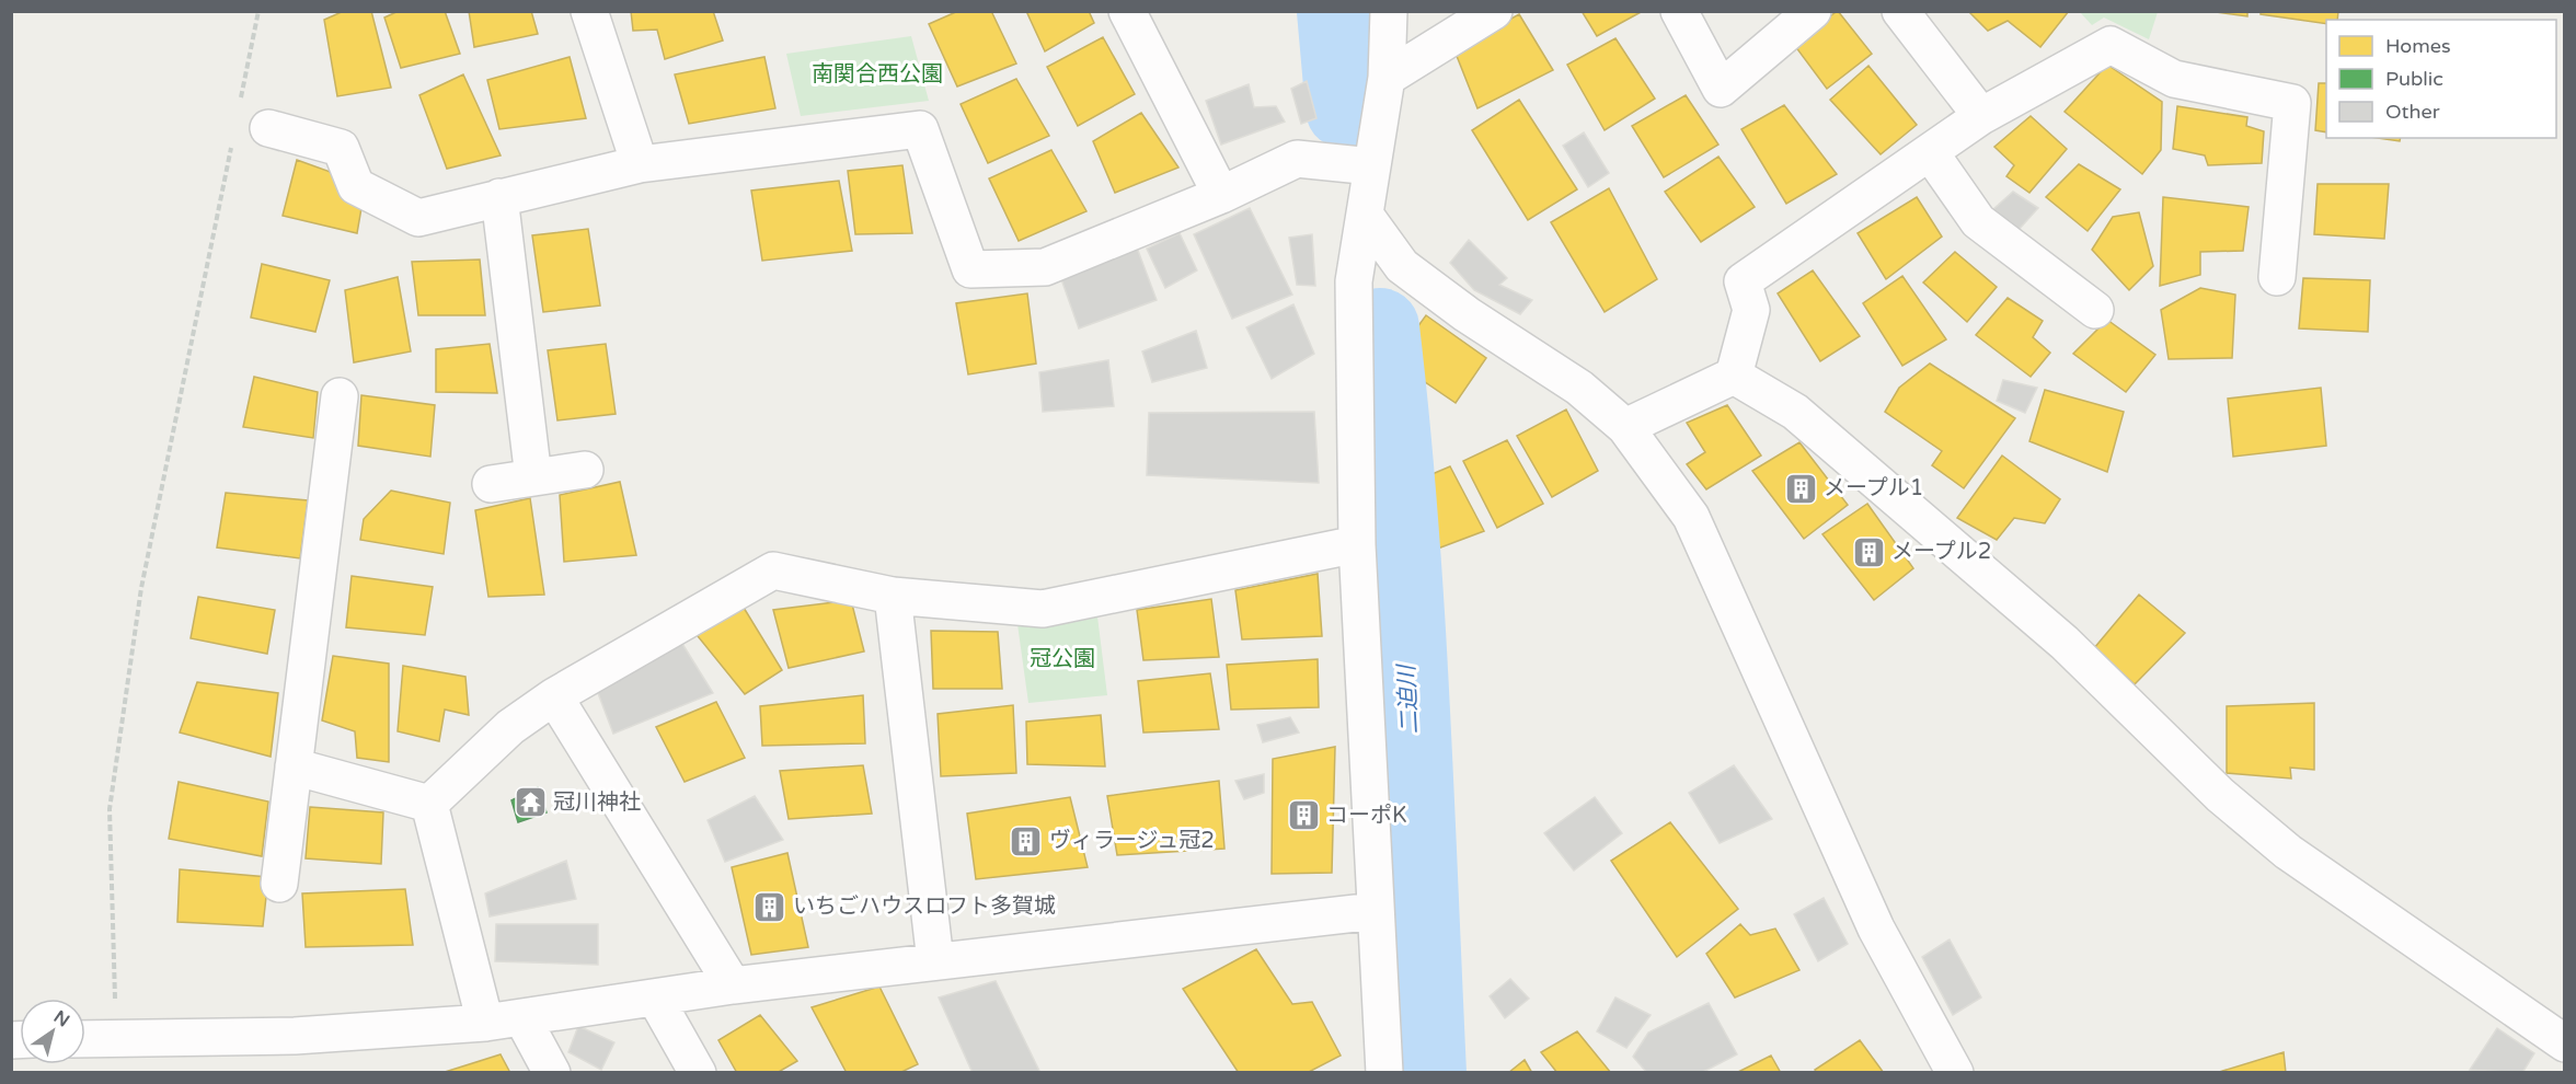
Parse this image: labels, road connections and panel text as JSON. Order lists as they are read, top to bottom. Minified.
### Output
{"water":["二迫川"],"parks":["南関合西公園","冠公園"],"places":{"building":["メープル1","メープル2","コーポK","ヴィラージュ冠2","いちごハウスロフト多賀城"],"temple":["冠川神社"]},"legend":["Homes","Public","Other"],"north":"top right"}
